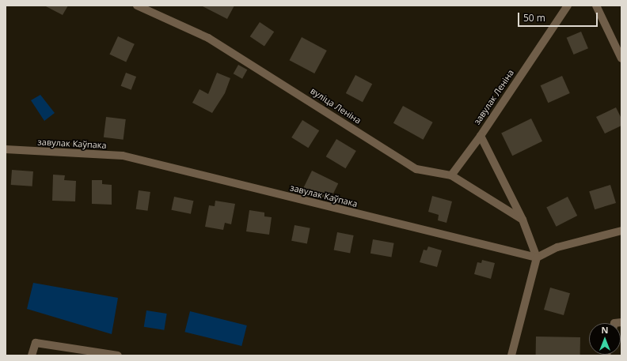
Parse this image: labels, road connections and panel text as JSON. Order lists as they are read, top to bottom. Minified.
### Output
{"streets":{"street":["завулак Леніна","вуліца Леніна","завулак Каўпака"]},"crossings":[["завулак Леніна","вуліца Леніна"],["завулак Леніна","завулак Каўпака"]],"scale_bar":"50 m","north":"top"}
